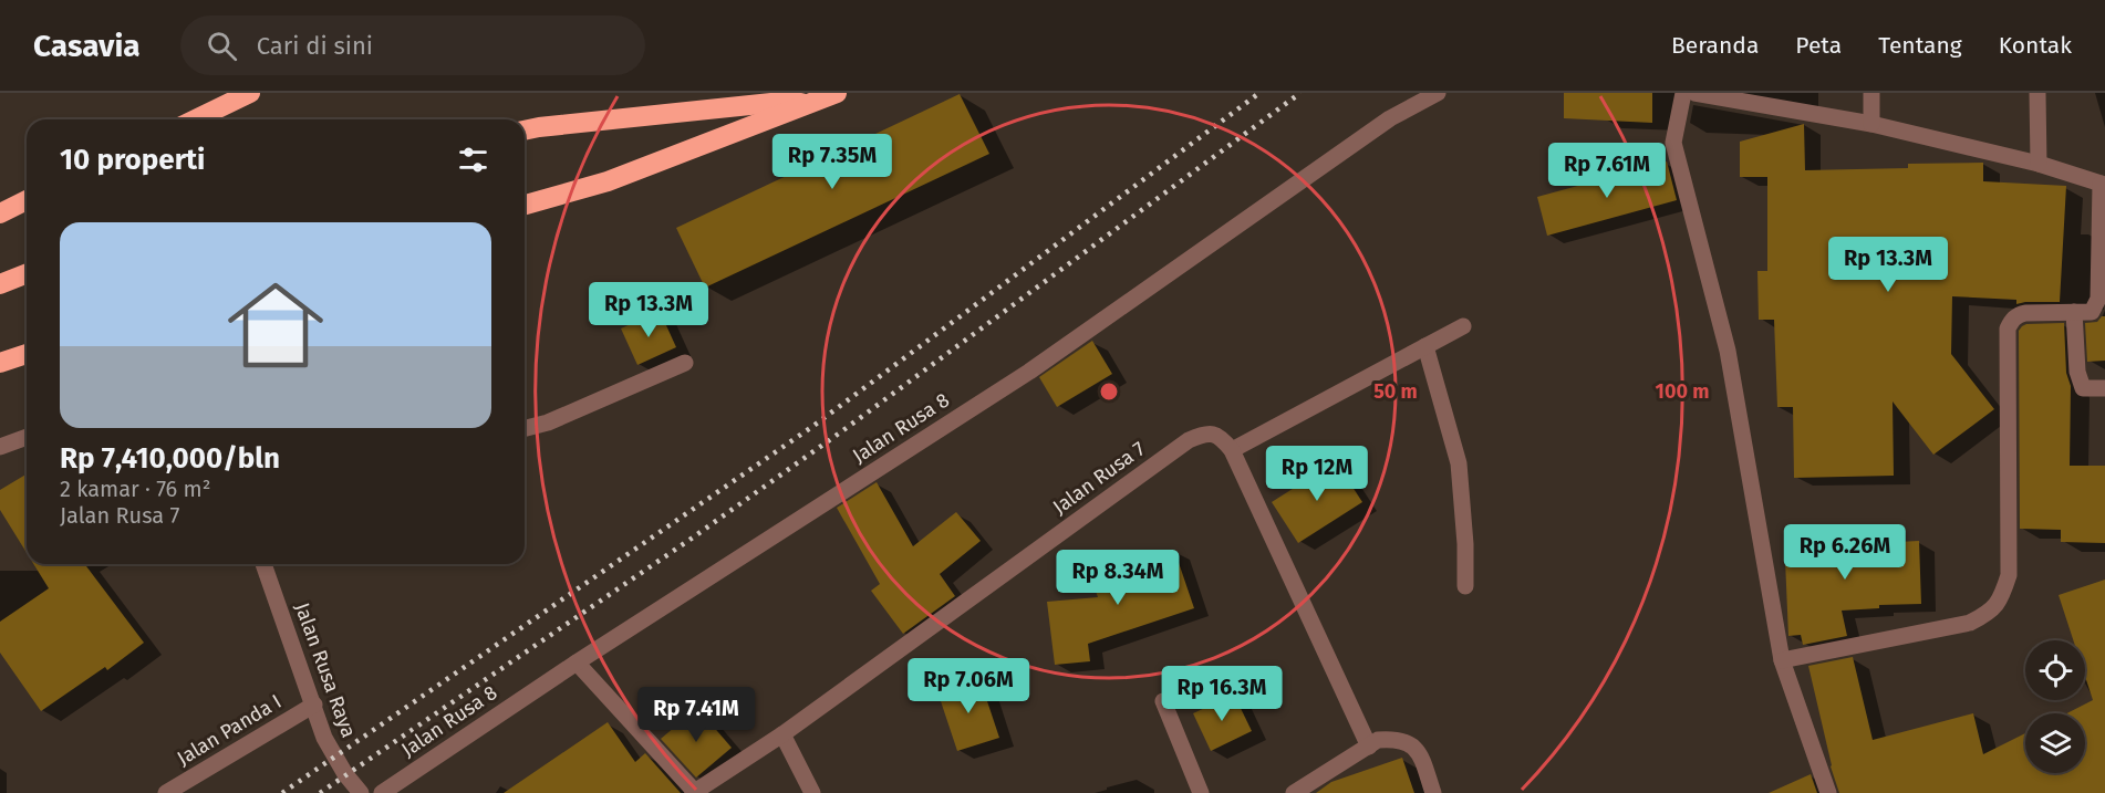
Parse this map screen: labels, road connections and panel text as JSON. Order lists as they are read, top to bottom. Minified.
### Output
{"streets":{"street":["Jalan Rusa 8","Jalan Rusa 7","Jalan Rusa Raya","Jalan Panda I"]},"crossings":[["Jalan Rusa Raya","Jalan Panda I"]],"page":{"header":"Casavia","search":"Cari di sini","nav":["Beranda","Peta","Tentang","Kontak"],"heading":"10 properti","price":["Rp 7.35M","Rp 7.61M","Rp 13.3M","Rp 13.3M","Rp 12M","Rp 6.26M","Rp 8.34M","Rp 7.06M","Rp 16.3M","Rp 7.41M"],"list":[{"name":"Rp 7,410,000/bln","note":"2 kamar · 76 m² · Jalan Rusa 7"}]},"rings":["50 m","100 m"]}
